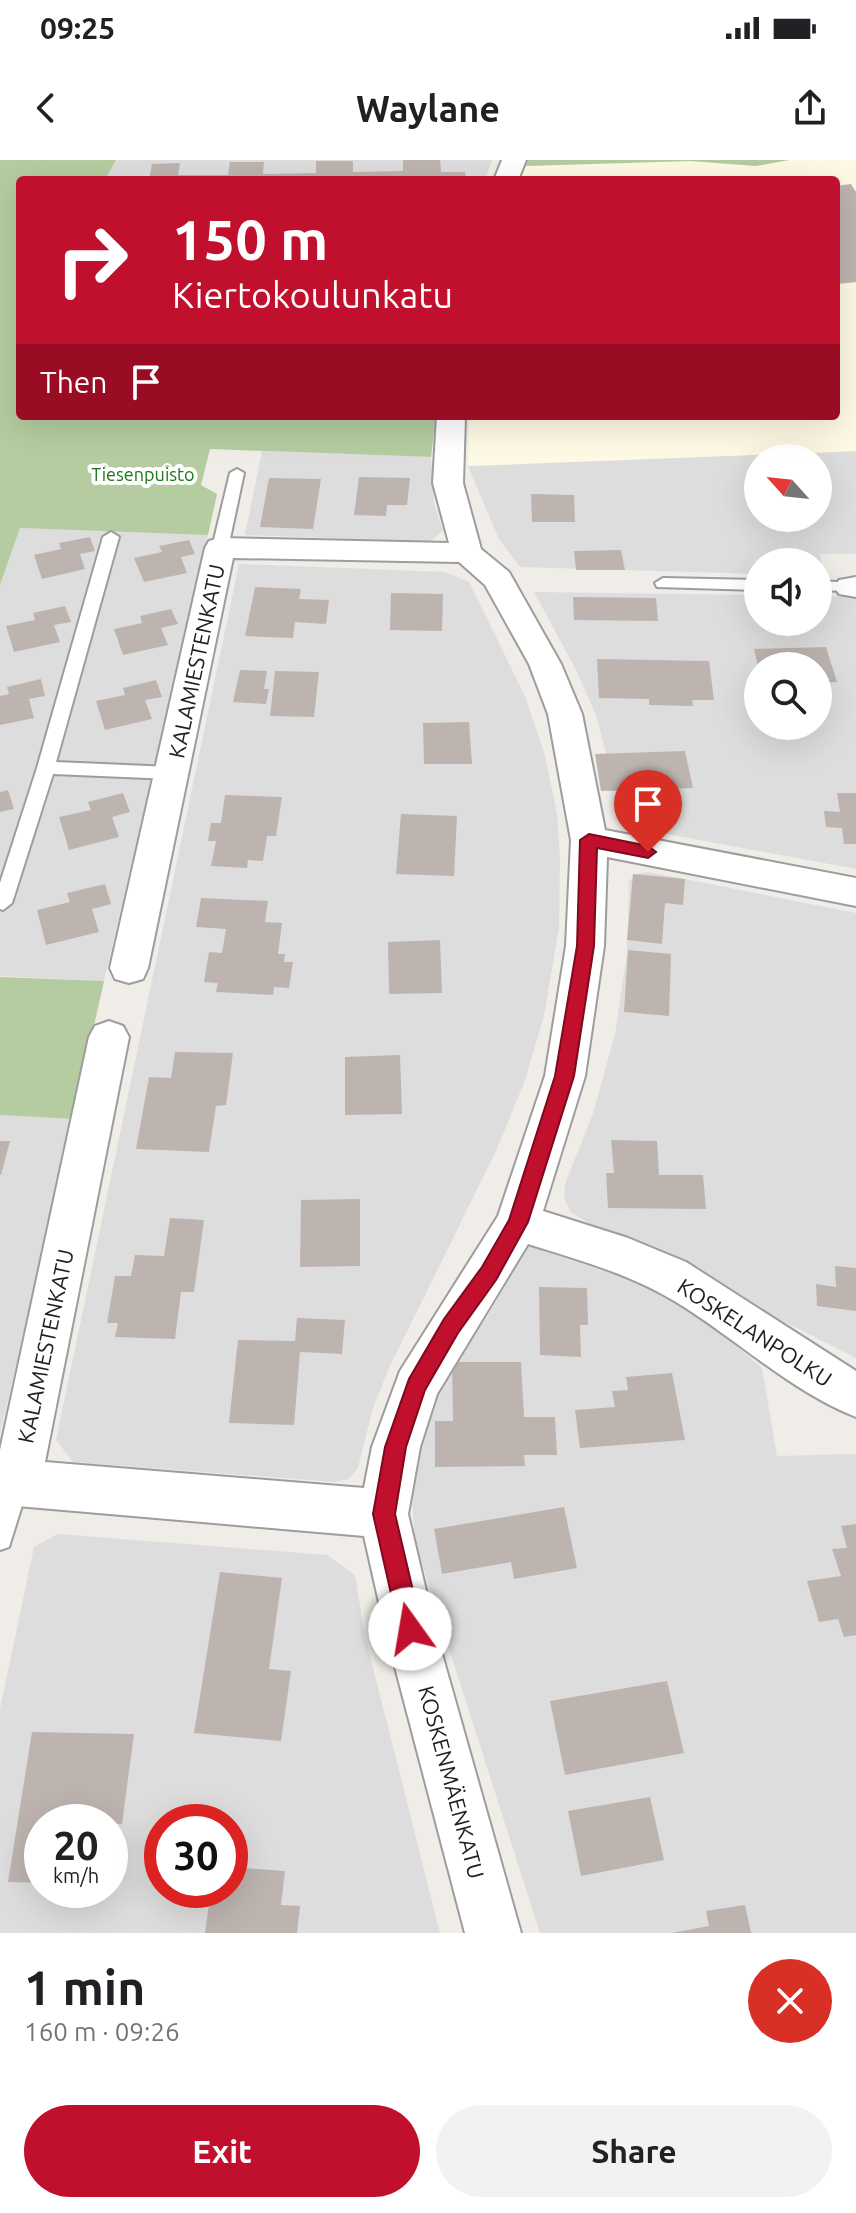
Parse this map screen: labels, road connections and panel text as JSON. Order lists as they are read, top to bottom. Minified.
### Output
{"streets":{"street":["KALAMIESTENKATU","KOSKELANPOLKU","KOSKENMÄENKATU"]},"crossings":[["KALAMIESTENKATU","KOSKENMÄENKATU"],["KOSKELANPOLKU","KOSKENMÄENKATU"]],"parks":["Tiesenpuisto"],"north":"top left","page":{"status":"09:25","header":"Waylane","turn":["150 m","Kiertokoulunkatu"],"then":"Then","speed":"20 km/h","limit":"30","heading":["1 min","160 m · 09:26"],"buttons":["Exit","Share"]}}
